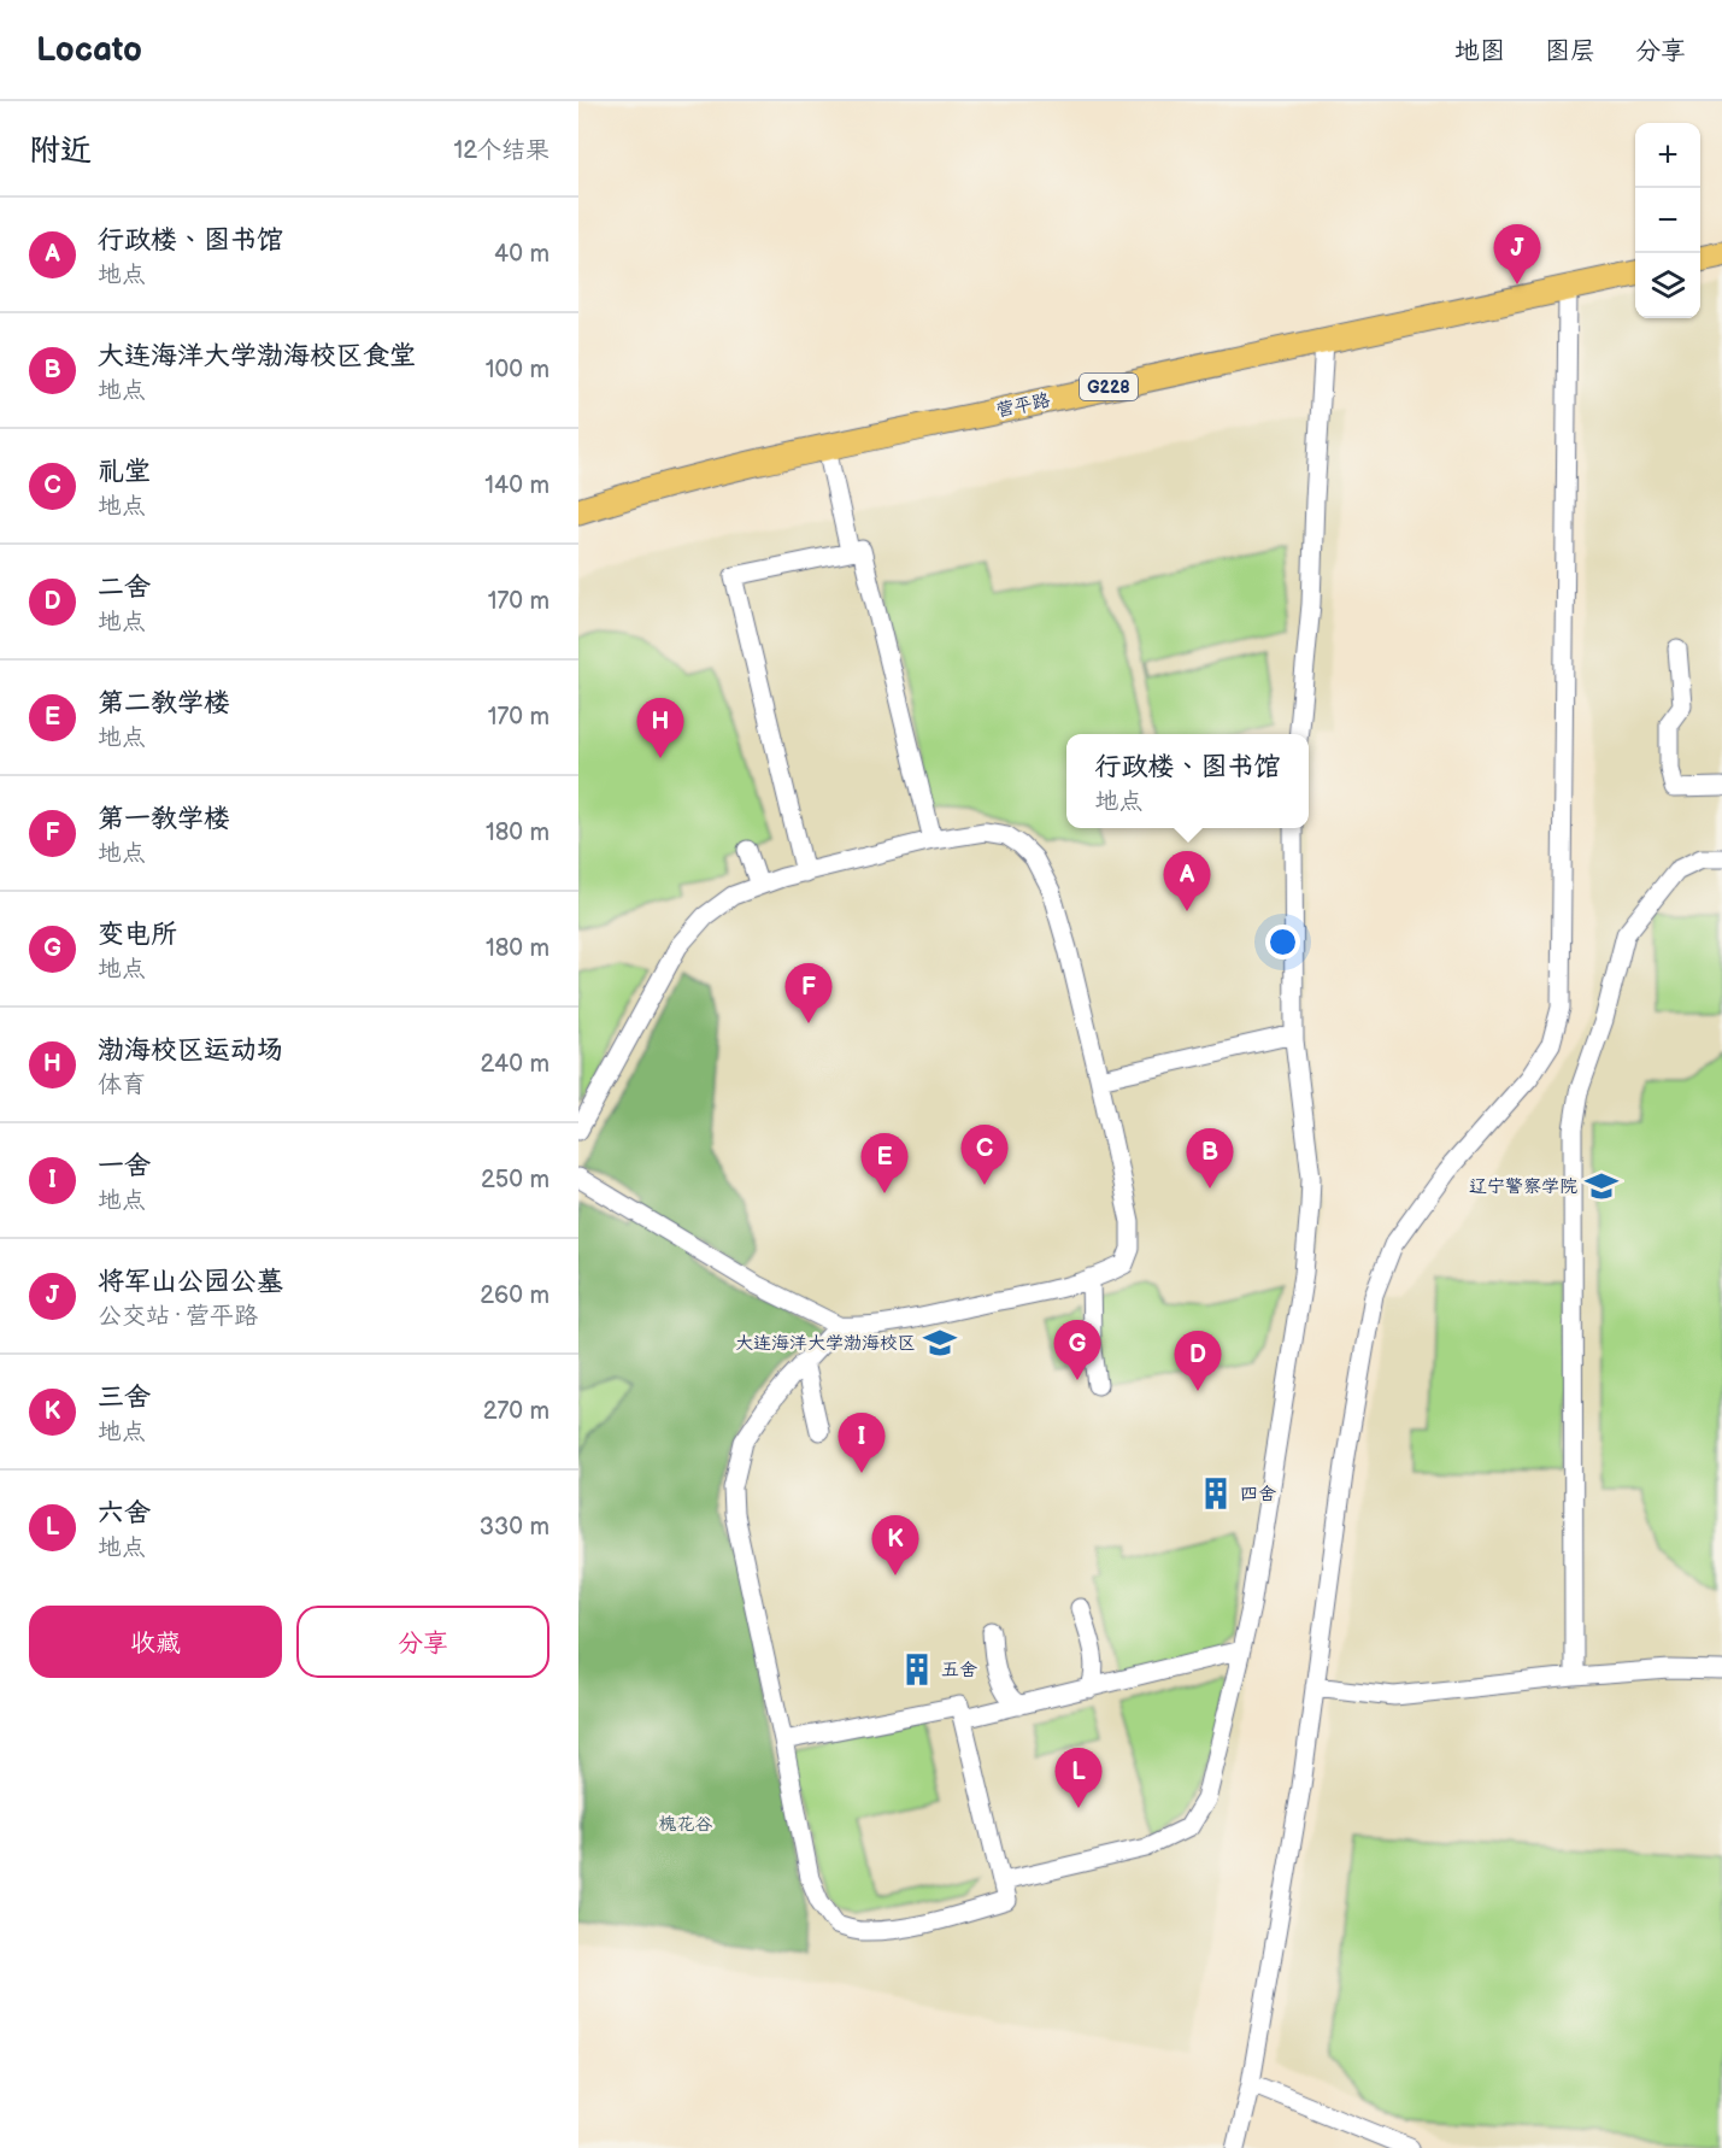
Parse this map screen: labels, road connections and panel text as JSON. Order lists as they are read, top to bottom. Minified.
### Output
{"streets":{"highway":["G228","营平路"]},"parks":["槐花谷"],"places":{"school or university":["辽宁警察学院","大连海洋大学渤海校区"],"building":["四舍","五舍"]},"page":{"header":"Locato","nav":["地图","图层","分享"],"heading":["附近","12个结果"],"map_buttons":["+","−"],"list":[{"mark":"A","name":"行政楼、图书馆","note":"地点","value":"40 m"},{"mark":"B","name":"大连海洋大学渤海校区食堂","note":"地点","value":"100 m"},{"mark":"C","name":"礼堂","note":"地点","value":"140 m"},{"mark":"D","name":"二舍","note":"地点","value":"170 m"},{"mark":"E","name":"第二教学楼","note":"地点","value":"170 m"},{"mark":"F","name":"第一教学楼","note":"地点","value":"180 m"},{"mark":"G","name":"变电所","note":"地点","value":"180 m"},{"mark":"H","name":"渤海校区运动场","note":"体育","value":"240 m"},{"mark":"I","name":"一舍","note":"地点","value":"250 m"},{"mark":"J","name":"将军山公园公墓","note":"公交站 · 营平路","value":"260 m"},{"mark":"K","name":"三舍","note":"地点","value":"270 m"},{"mark":"L","name":"六舍","note":"地点","value":"330 m"}],"pins":["J","H","A","F","C","B","E","G","D","I","K","L"],"popup":["行政楼、图书馆","地点"],"buttons":["收藏","分享"]}}
